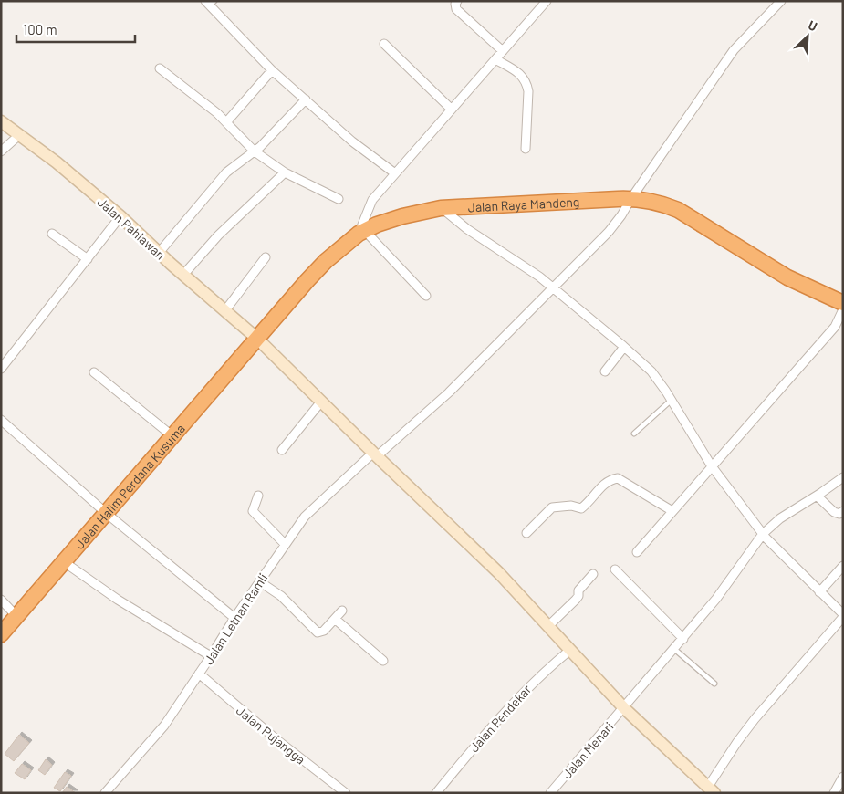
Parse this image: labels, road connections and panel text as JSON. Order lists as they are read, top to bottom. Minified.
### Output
{"streets":{"highway":["Jalan Raya Mandeng","Jalan Halim Perdana Kusuma"],"main road":["Jalan Pahlawan"],"street":["Jalan Letnan Ramli","Jalan Pendekar","Jalan Pujangga","Jalan Menari"]},"crossings":[["Jalan Raya Mandeng","Jalan Pahlawan"],["Jalan Raya Mandeng","Jalan Halim Perdana Kusuma"],["Jalan Raya Mandeng","Jalan Letnan Ramli"],["Jalan Pahlawan","Jalan Halim Perdana Kusuma"],["Jalan Pahlawan","Jalan Letnan Ramli"],["Jalan Pahlawan","Jalan Pendekar"],["Jalan Pahlawan","Jalan Menari"],["Jalan Letnan Ramli","Jalan Pujangga"]],"scale_bar":"100 m","north":"top right"}
